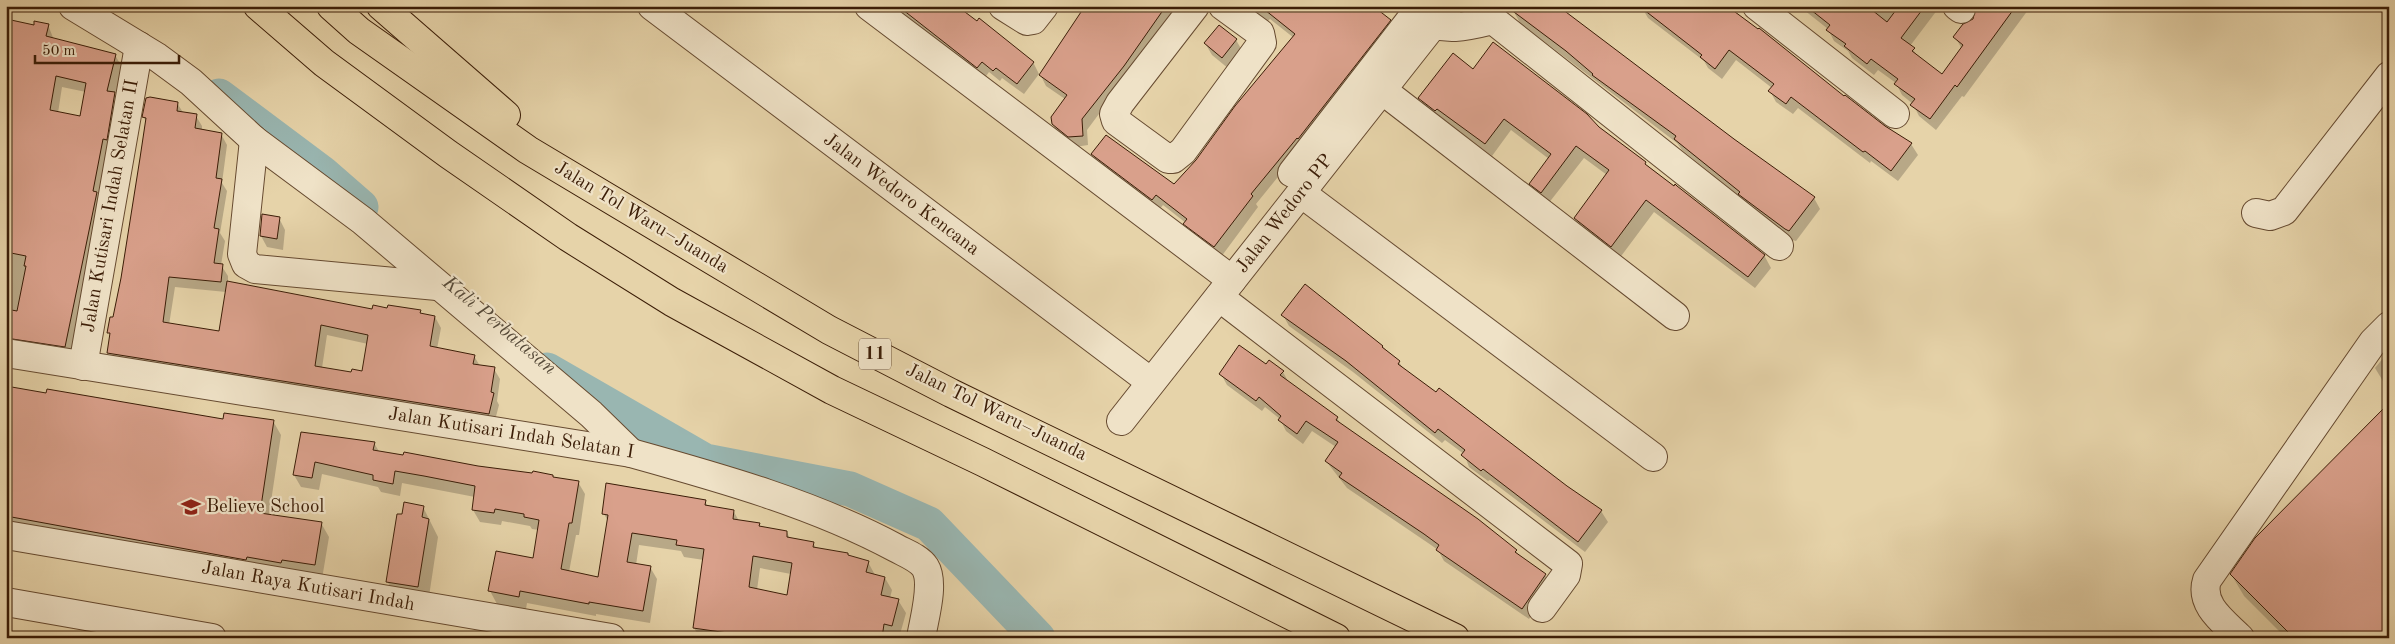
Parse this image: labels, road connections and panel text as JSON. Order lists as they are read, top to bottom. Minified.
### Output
{"streets":{"highway":["Jalan Tol Waru–Juanda","11"],"street":["Jalan Wedoro Kencana","Jalan Kutisari Indah Selatan II","Jalan Wedoro PP","Jalan Kutisari Indah Selatan I","Jalan Raya Kutisari Indah"]},"crossings":[["Jalan Wedoro Kencana","Jalan Wedoro PP"],["Jalan Kutisari Indah Selatan II","Jalan Kutisari Indah Selatan I"]],"water":["Kali Perbatasan"],"places":{"school or university":["Believe School"]},"scale_bar":"50 m"}
